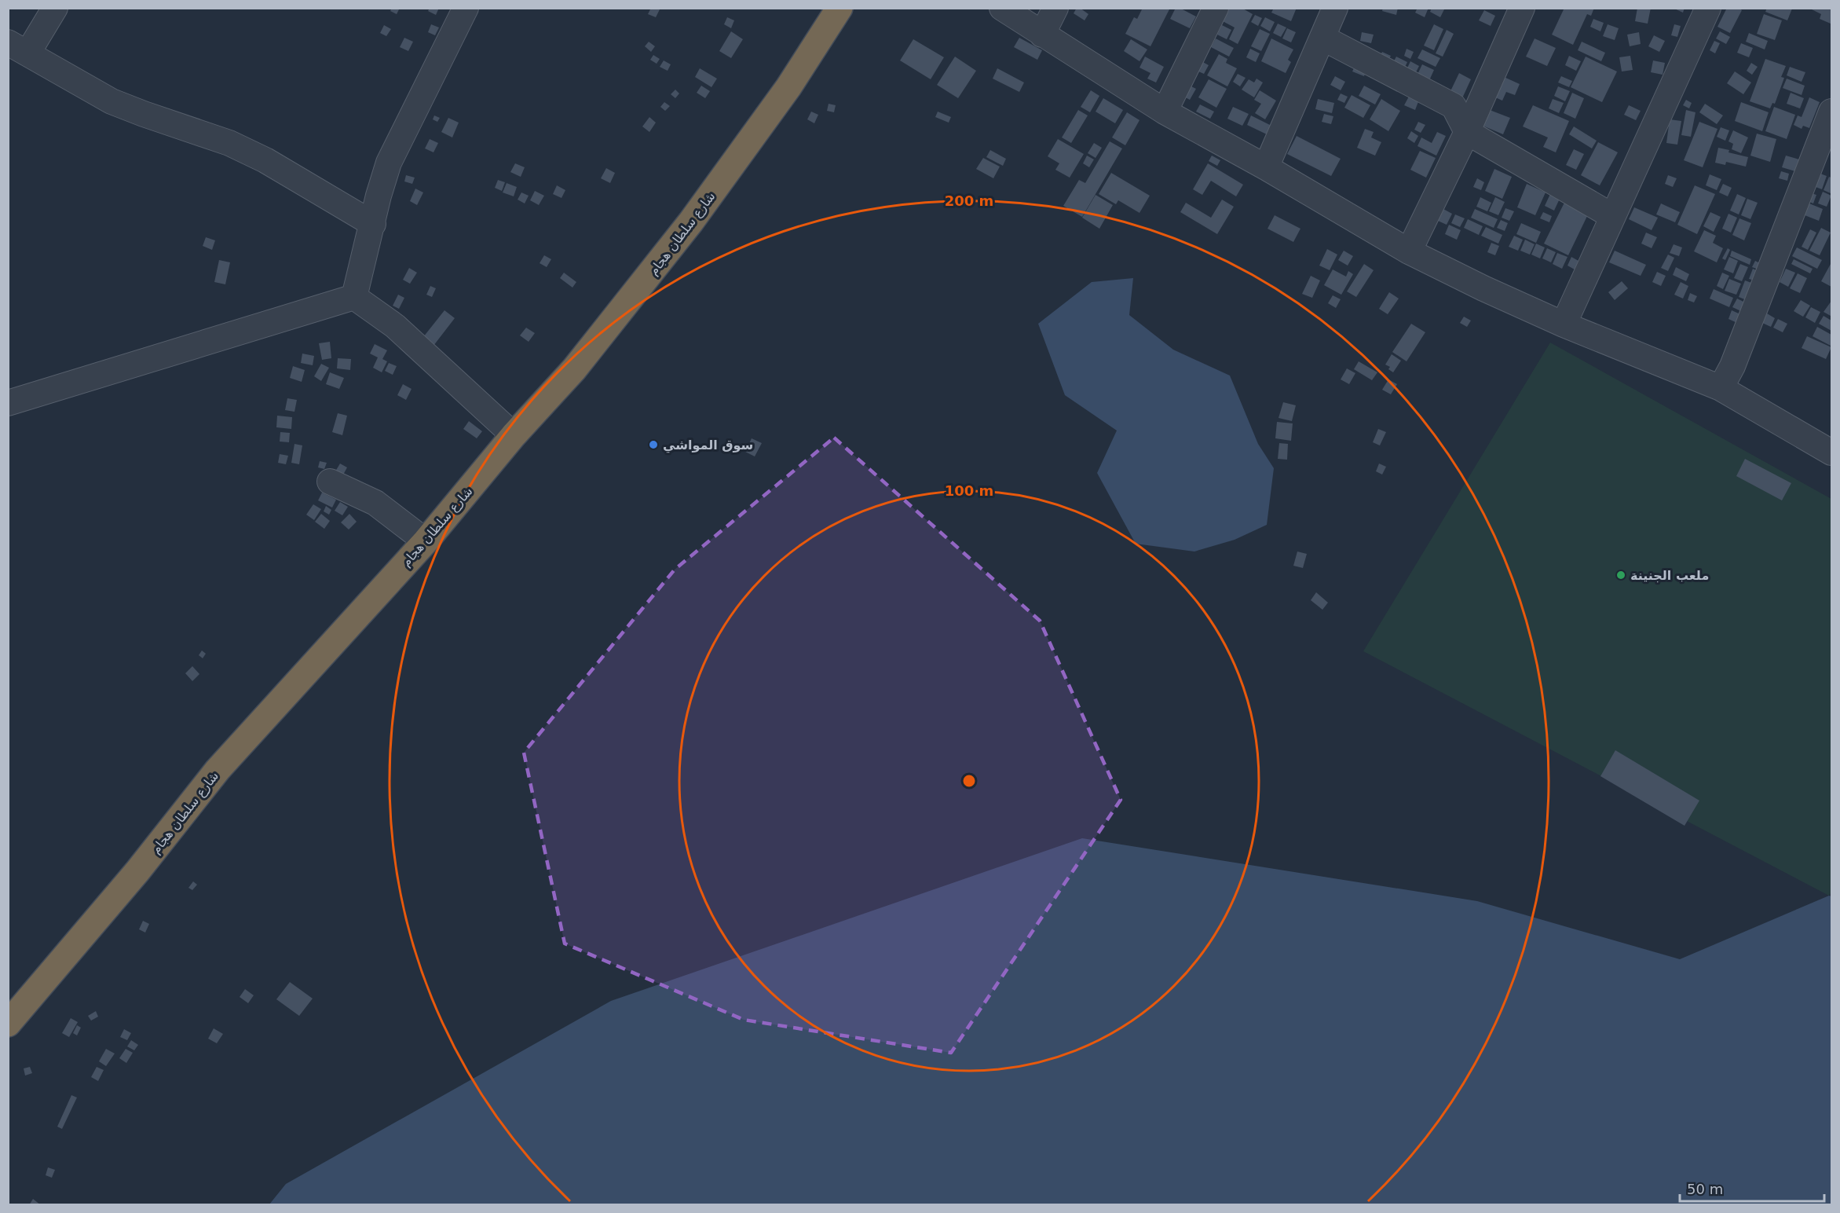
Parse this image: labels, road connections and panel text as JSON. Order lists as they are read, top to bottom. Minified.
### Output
{"streets":{"highway":["شارع سلطان هجام"]},"places":["سوق المواشي","ملعب الجنينة"],"scale_bar":"50 m","rings":["200 m","100 m"]}
